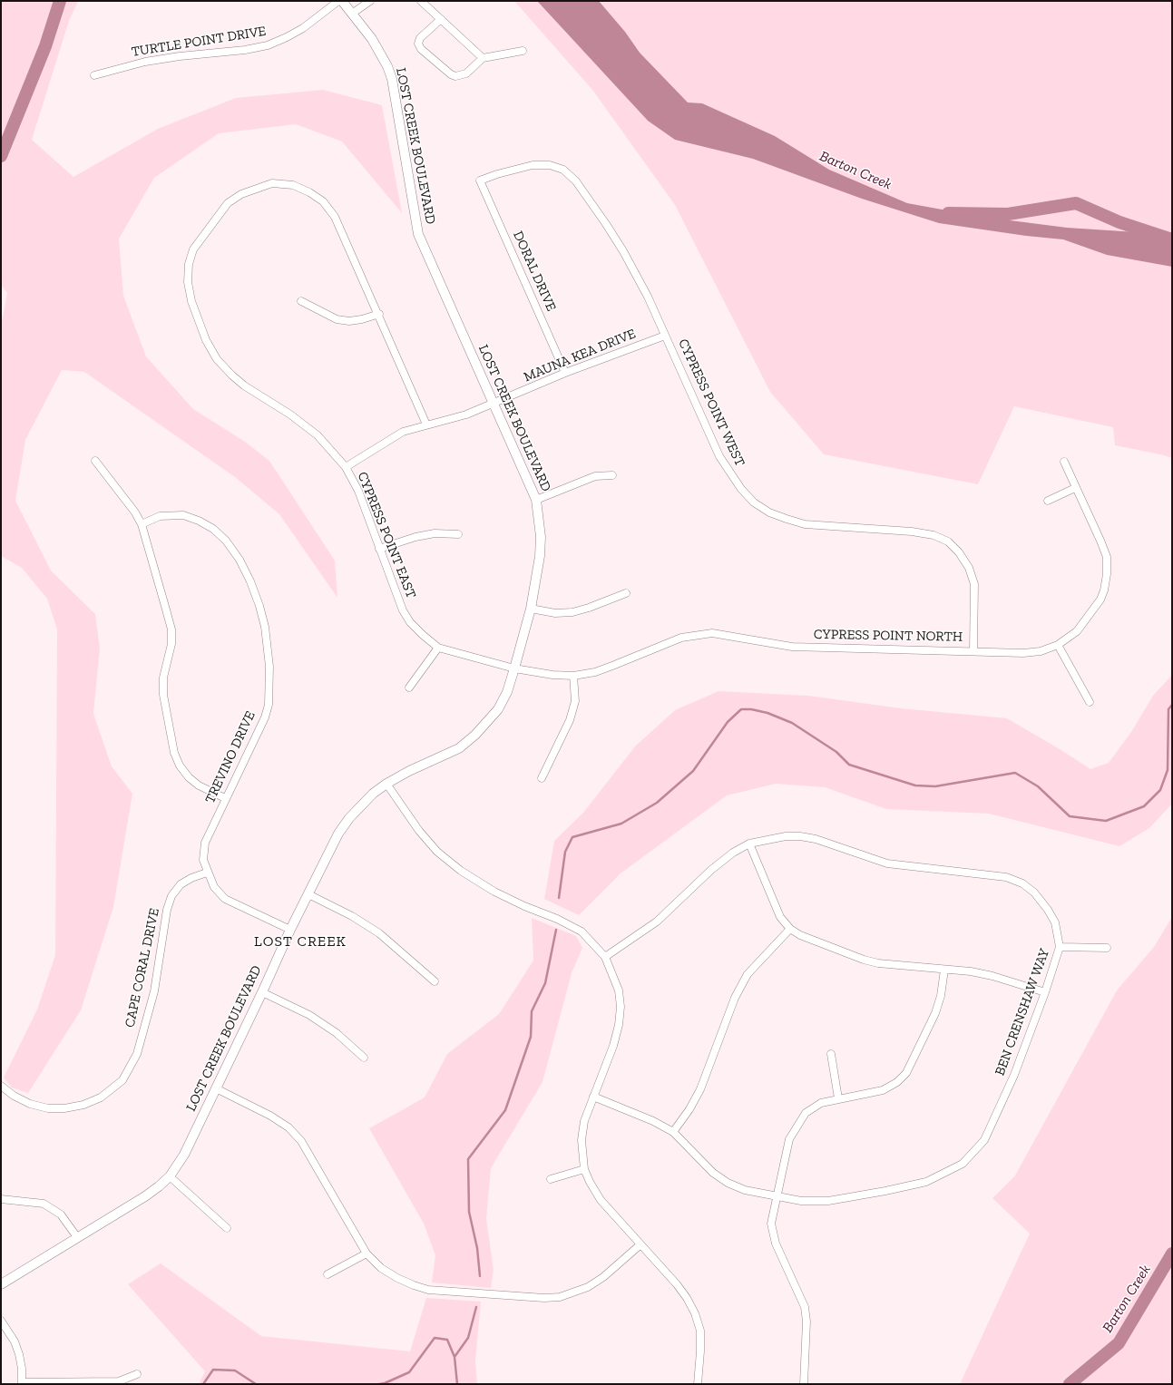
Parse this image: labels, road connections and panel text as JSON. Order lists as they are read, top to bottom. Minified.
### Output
{"streets":{"street":["TURTLE POINT DRIVE","LOST CREEK BOULEVARD","DORAL DRIVE","MAUNA KEA DRIVE","CYPRESS POINT WEST","CYPRESS POINT EAST","CYPRESS POINT NORTH","TREVINO DRIVE","CAPE CORAL DRIVE","BEN CRENSHAW WAY"]},"crossings":[["LOST CREEK BOULEVARD","MAUNA KEA DRIVE"],["LOST CREEK BOULEVARD","CYPRESS POINT EAST"],["LOST CREEK BOULEVARD","CYPRESS POINT NORTH"],["LOST CREEK BOULEVARD","TREVINO DRIVE"],["DORAL DRIVE","MAUNA KEA DRIVE"],["DORAL DRIVE","CYPRESS POINT WEST"],["MAUNA KEA DRIVE","CYPRESS POINT WEST"],["MAUNA KEA DRIVE","CYPRESS POINT EAST"],["CYPRESS POINT WEST","CYPRESS POINT NORTH"],["CYPRESS POINT EAST","CYPRESS POINT NORTH"],["TREVINO DRIVE","CAPE CORAL DRIVE"]],"districts":["LOST CREEK"],"water":["Barton Creek"]}
